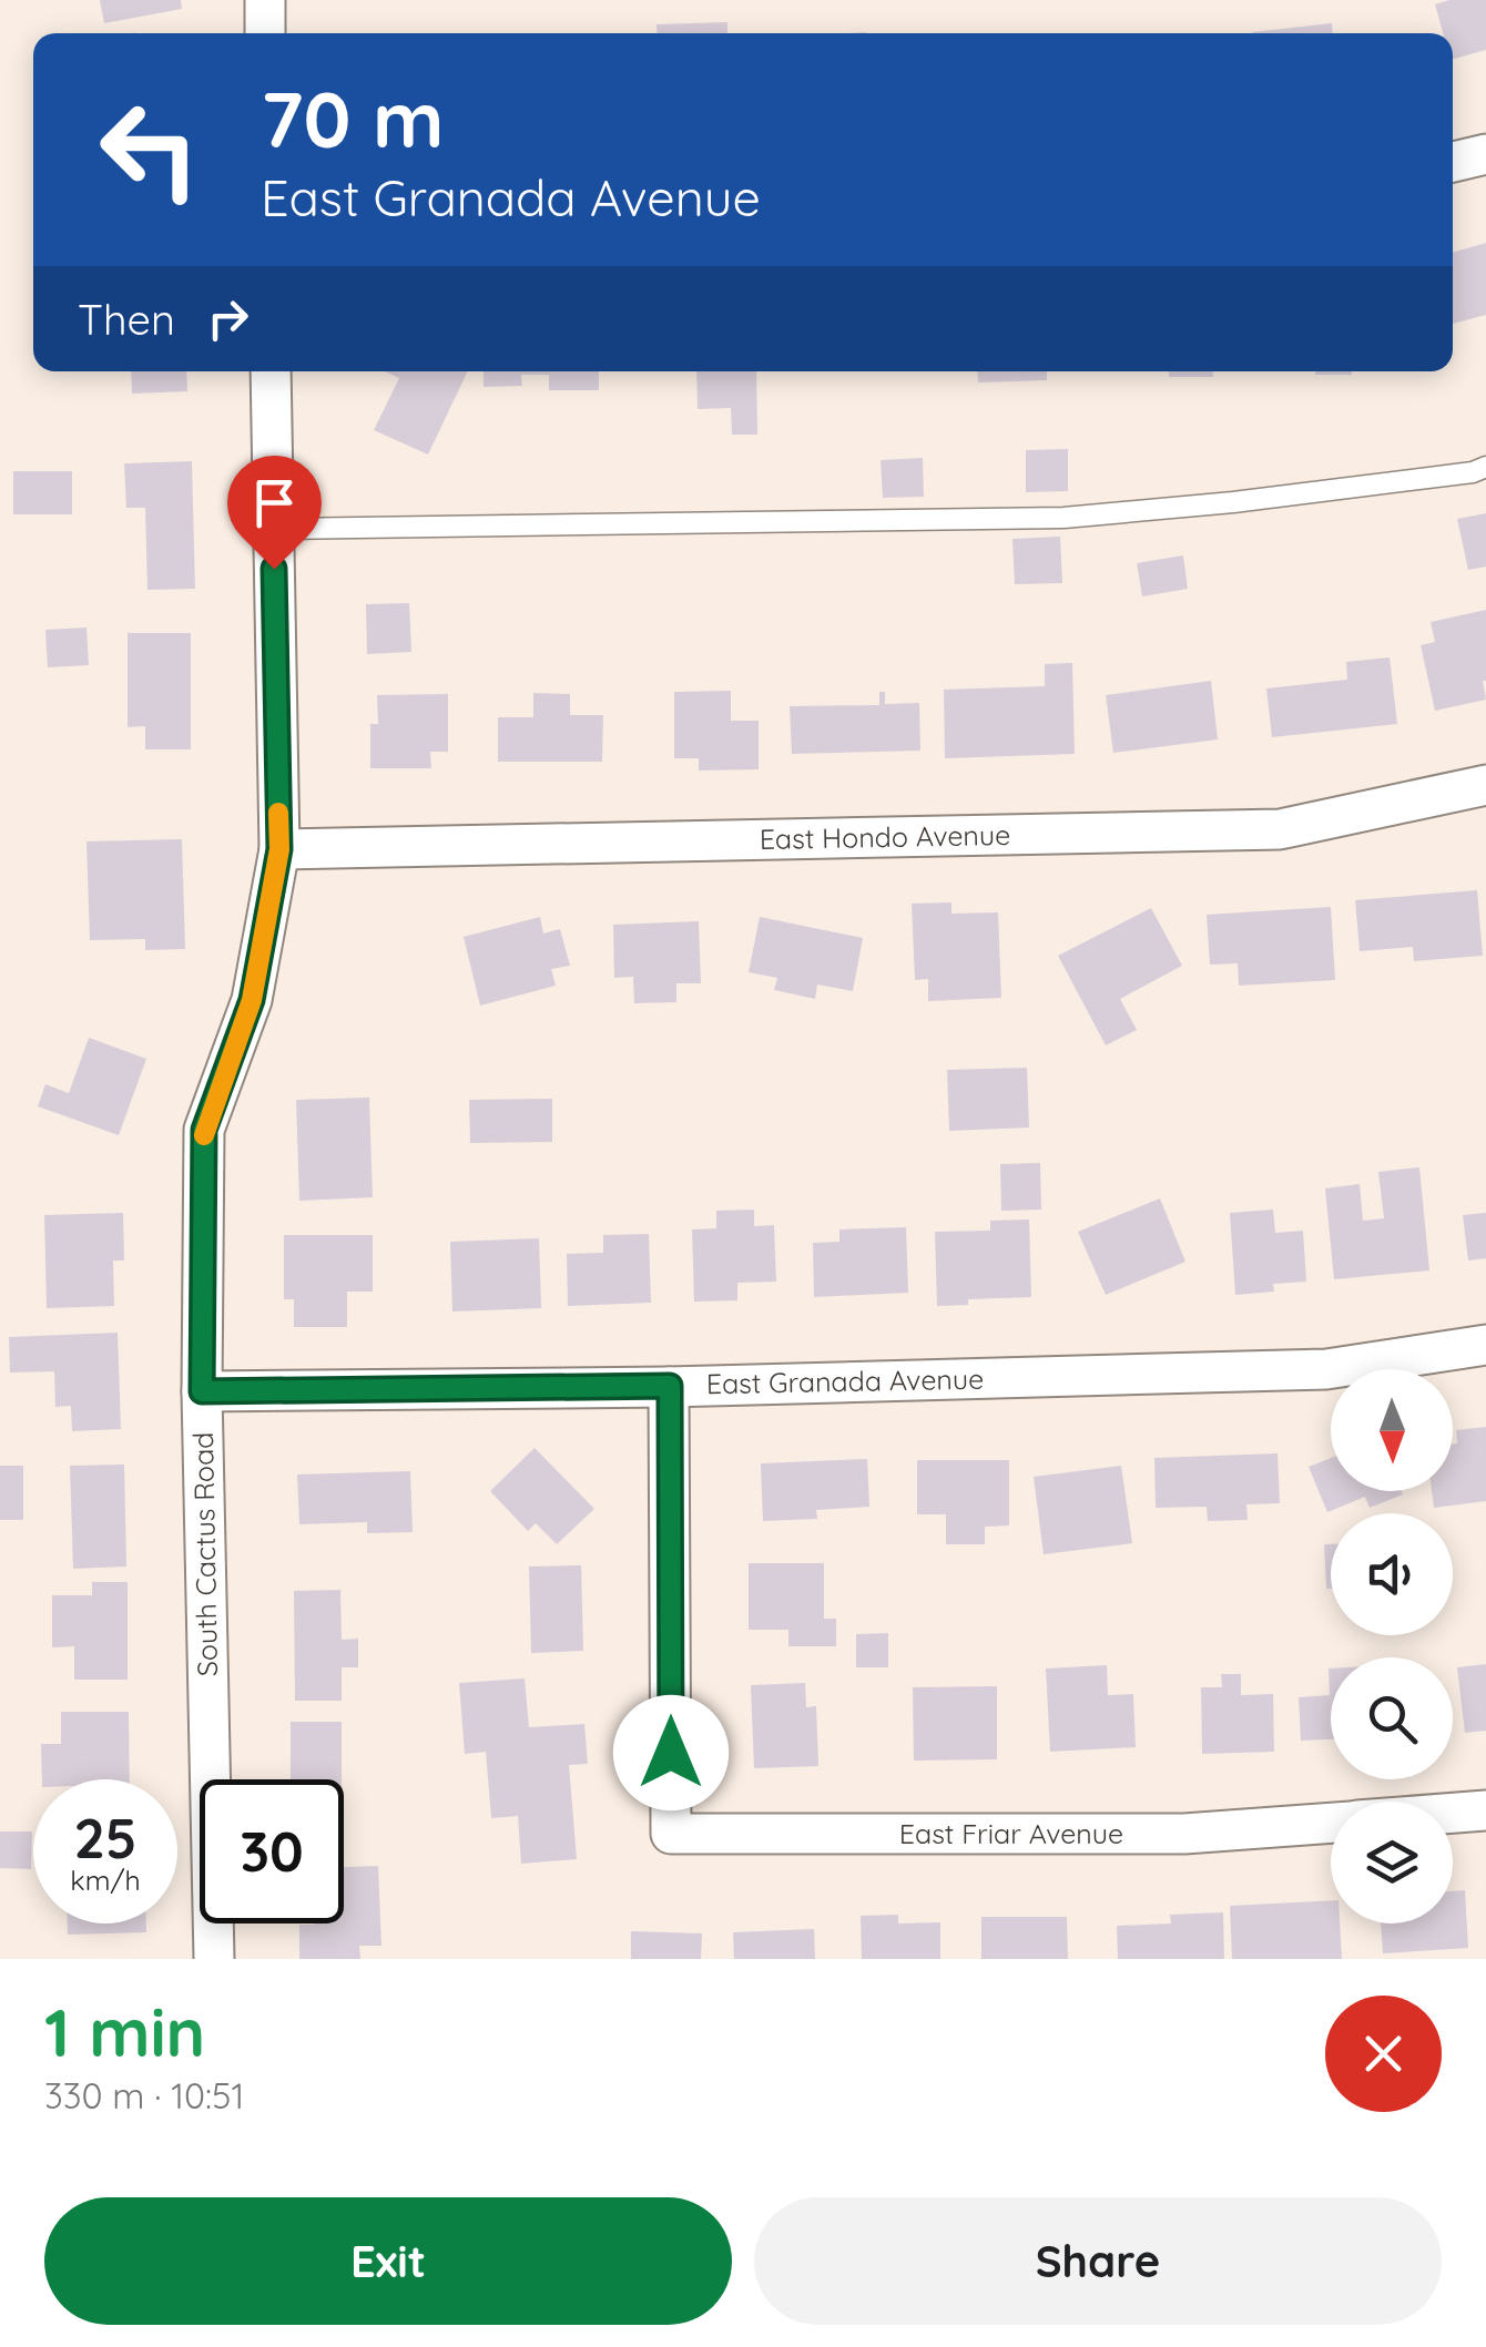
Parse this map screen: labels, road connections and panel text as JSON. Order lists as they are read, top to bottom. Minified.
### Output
{"streets":{"street":["East Hondo Avenue","East Granada Avenue","South Cactus Road","East Friar Avenue"]},"crossings":[["East Hondo Avenue","South Cactus Road"],["East Granada Avenue","South Cactus Road"],["East Granada Avenue","East Friar Avenue"]],"north":"bottom","page":{"turn":["70 m","East Granada Avenue"],"then":"Then","speed":"25 km/h","limit":"30","heading":["1 min","330 m · 10:51"],"buttons":["Exit","Share"]}}
